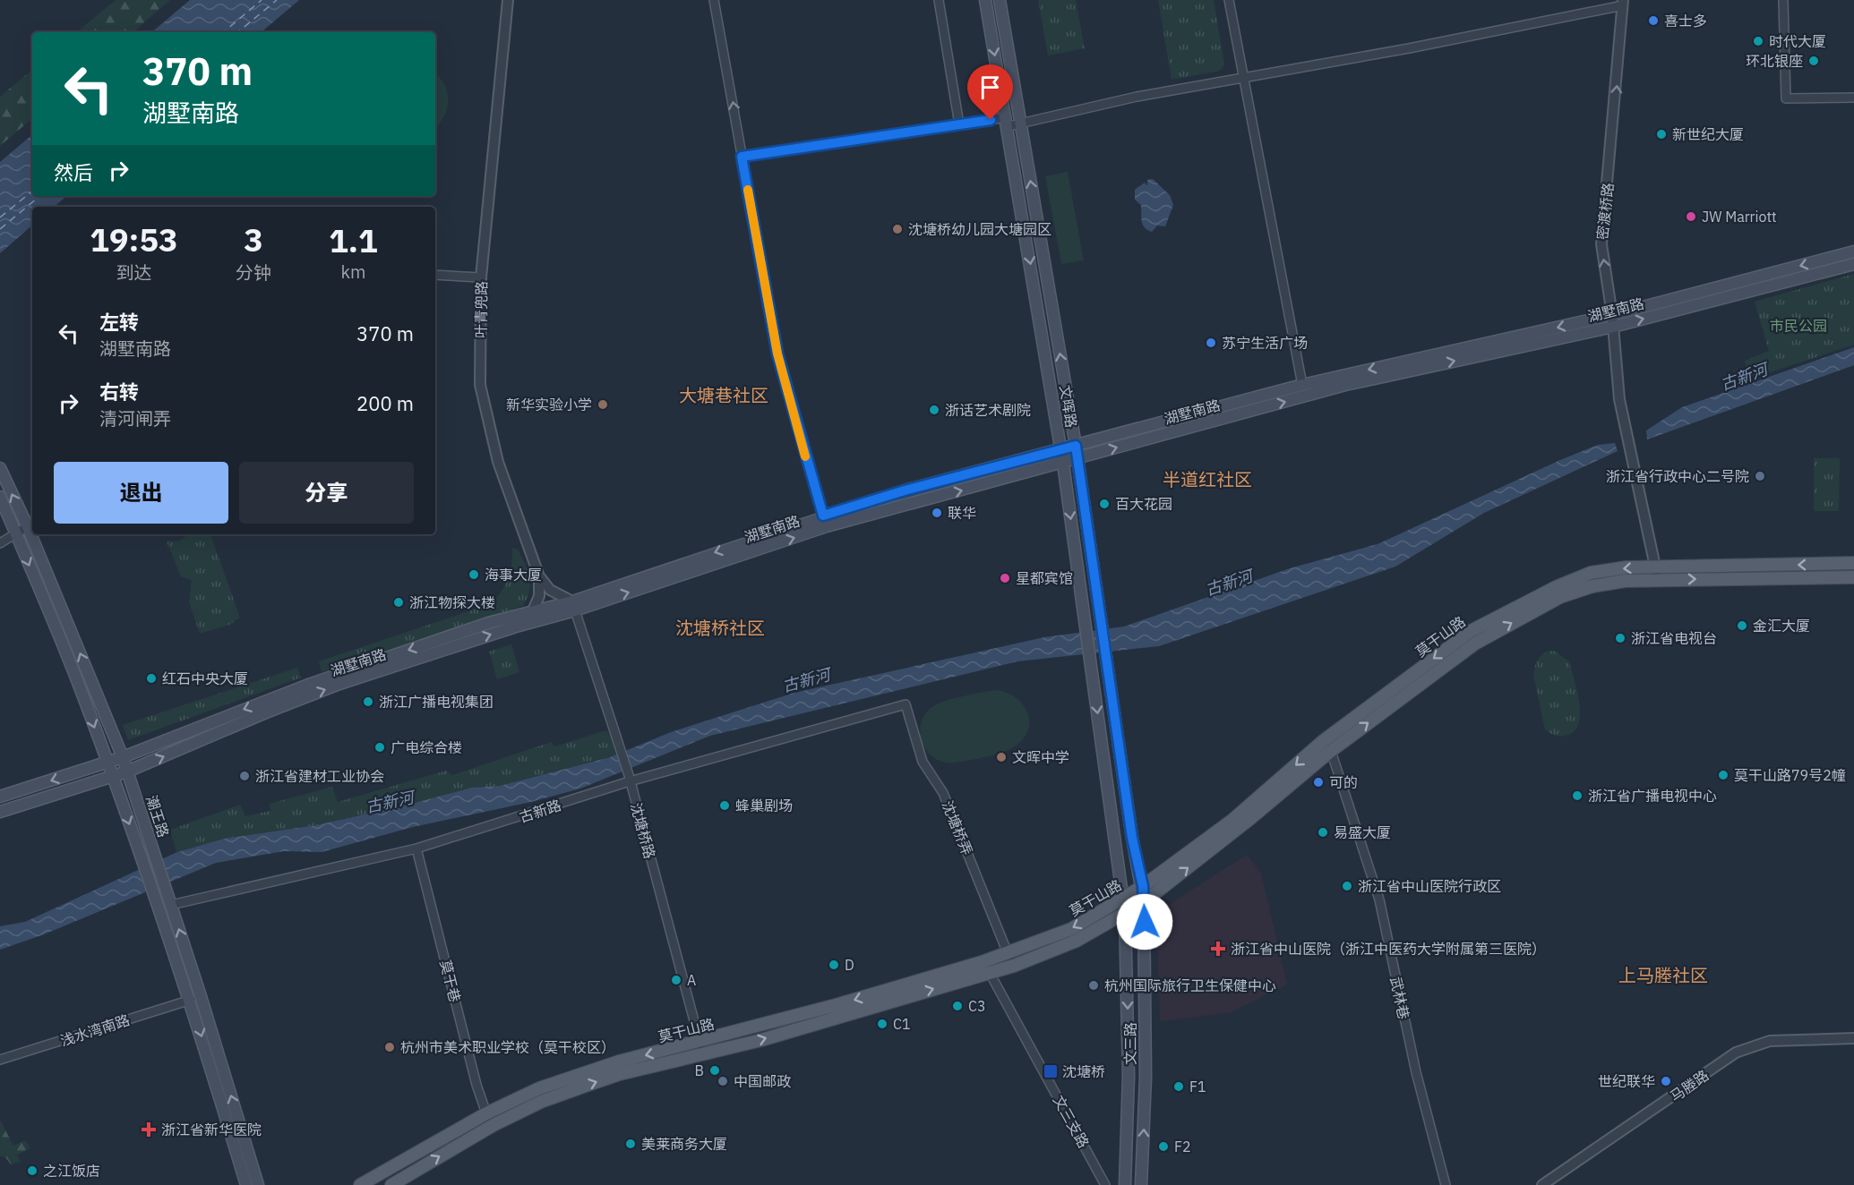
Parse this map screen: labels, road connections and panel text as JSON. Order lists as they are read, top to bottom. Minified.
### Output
{"streets":{"main road":["湖墅南路","文晖路","莫干山路","潮王路","文三路"],"street":["密渡桥路","叶青兜路","古新路","沈塘桥弄","沈塘桥路","莫干巷","武林巷","浅水湾南路","马塍路","文三支路"]},"crossings":[["密渡桥路","湖墅南路"],["密渡桥路","莫干山路"],["叶青兜路","湖墅南路"],["湖墅南路","文晖路"],["湖墅南路","潮王路"],["湖墅南路","沈塘桥路"],["文晖路","莫干山路"],["文晖路","文三路"],["莫干山路","沈塘桥弄"],["莫干山路","沈塘桥路"],["莫干山路","莫干巷"],["莫干山路","武林巷"],["莫干山路","文三路"],["莫干山路","文三支路"],["古新路","潮王路"],["古新路","沈塘桥弄"],["古新路","沈塘桥路"],["古新路","莫干巷"],["潮王路","浅水湾南路"]],"one_way":["密渡桥路"],"districts":["大塘巷社区","半道红社区","沈塘桥社区","上马塍社区"],"water":["古新河"],"parks":["市民公园"],"places":{"other":["喜士多","时代大厦","环北银座","新世纪大厦","JW Marriott","沈塘桥幼儿园大塘园区","苏宁生活广场","新华实验小学","浙话艺术剧院","浙江省行政中心二号院","百大花园","联华","海事大厦","星都宾馆","浙江物探大楼","金汇大厦","浙江省电视台","红石中央大厦","浙江广播电视集团","广电综合楼","文晖中学","莫干山路79号2幢","浙江省建材工业协会","可的","浙江省广播电视中心","蜂巢剧场","易盛大厦","浙江省中山医院行政区","D","A","杭州国际旅行卫生保健中心","C3","C1","杭州市美术职业学校（莫干校区）","B","中国邮政","世纪联华","F1","美莱商务大厦","F2","之江饭店"],"health":["浙江省中山医院（浙江中医药大学附属第三医院）","浙江省新华医院"],"transit":["沈塘桥"]},"page":{"turn":["370 m","湖墅南路"],"then":"然后","eta":["19:53","到达","3","分钟","1.1","km"],"list":[{"name":"左转","note":"湖墅南路","value":"370 m"},{"name":"右转","note":"清河闸弄","value":"200 m"}],"buttons":["退出","分享"]}}
